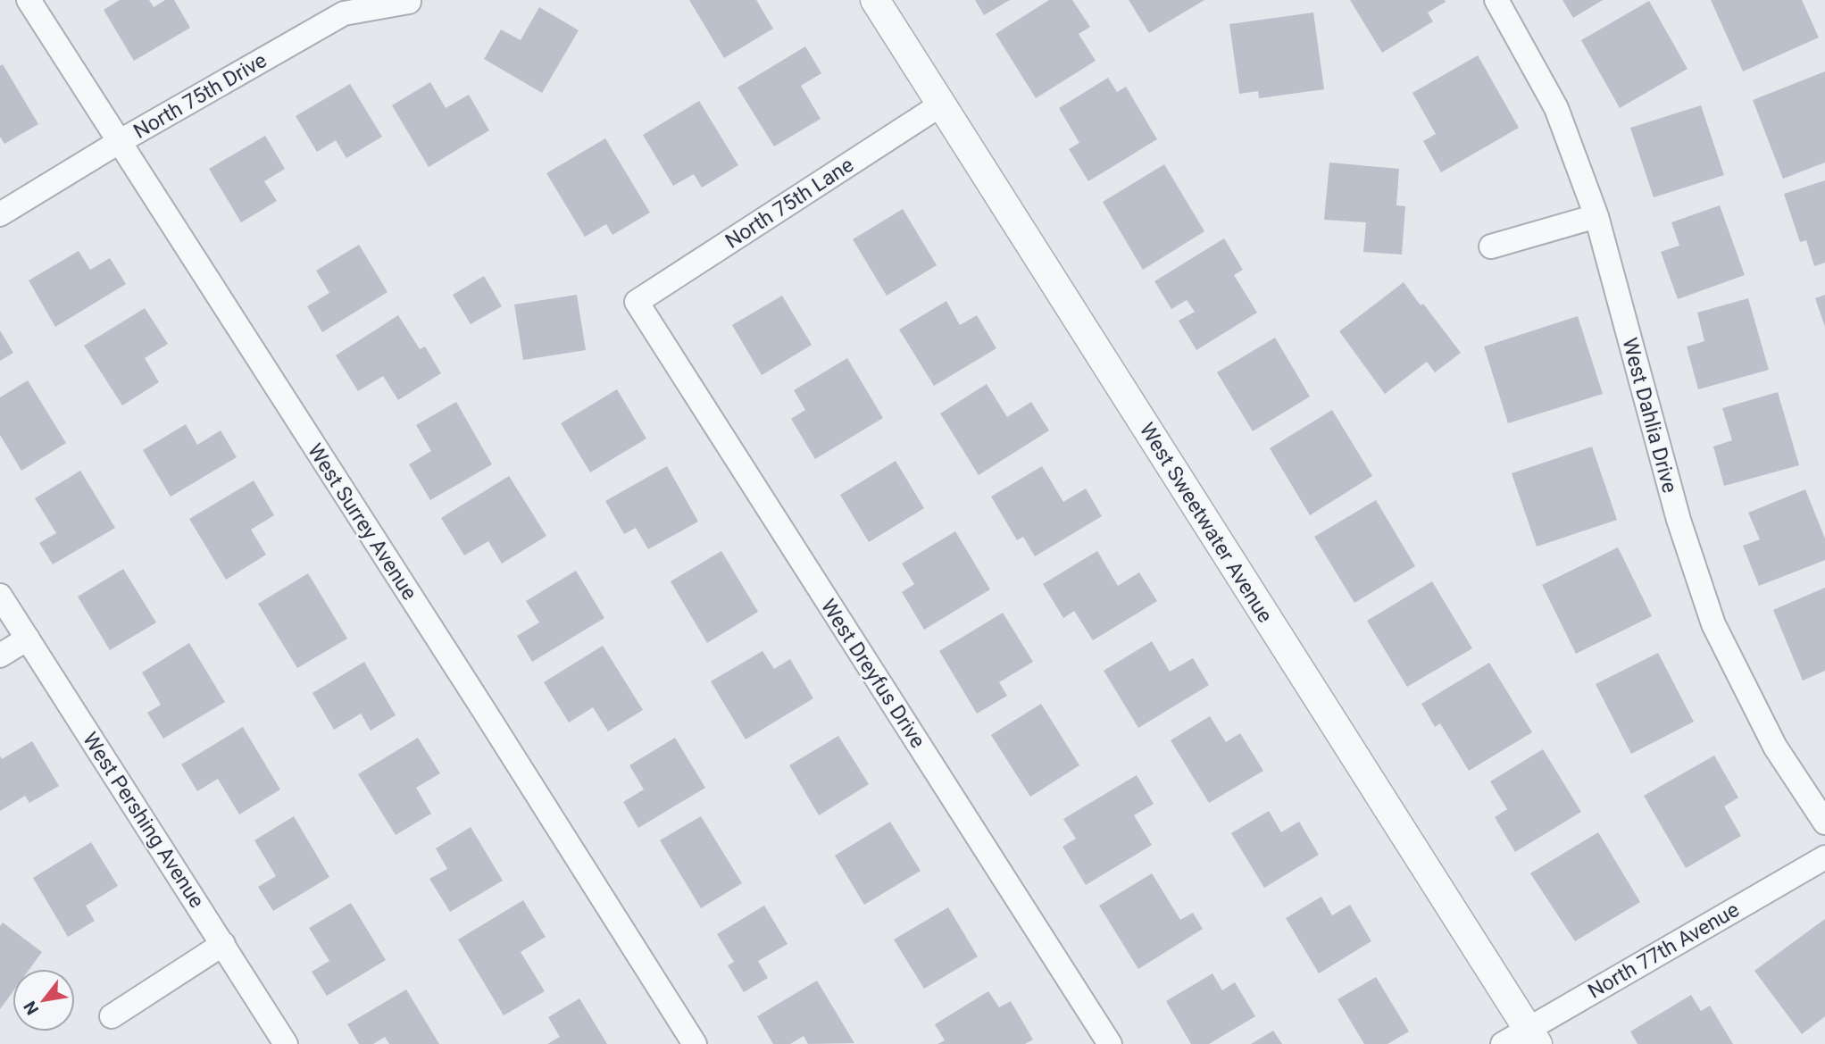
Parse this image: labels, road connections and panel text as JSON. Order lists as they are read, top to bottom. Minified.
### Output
{"streets":{"street":["North 75th Drive","North 75th Lane","West Dahlia Drive","West Surrey Avenue","West Sweetwater Avenue","West Dreyfus Drive","West Pershing Avenue","North 77th Avenue"]},"crossings":[["North 75th Drive","West Surrey Avenue"],["North 75th Lane","West Sweetwater Avenue"],["North 75th Lane","West Dreyfus Drive"],["West Sweetwater Avenue","North 77th Avenue"]],"north":"bottom left"}
